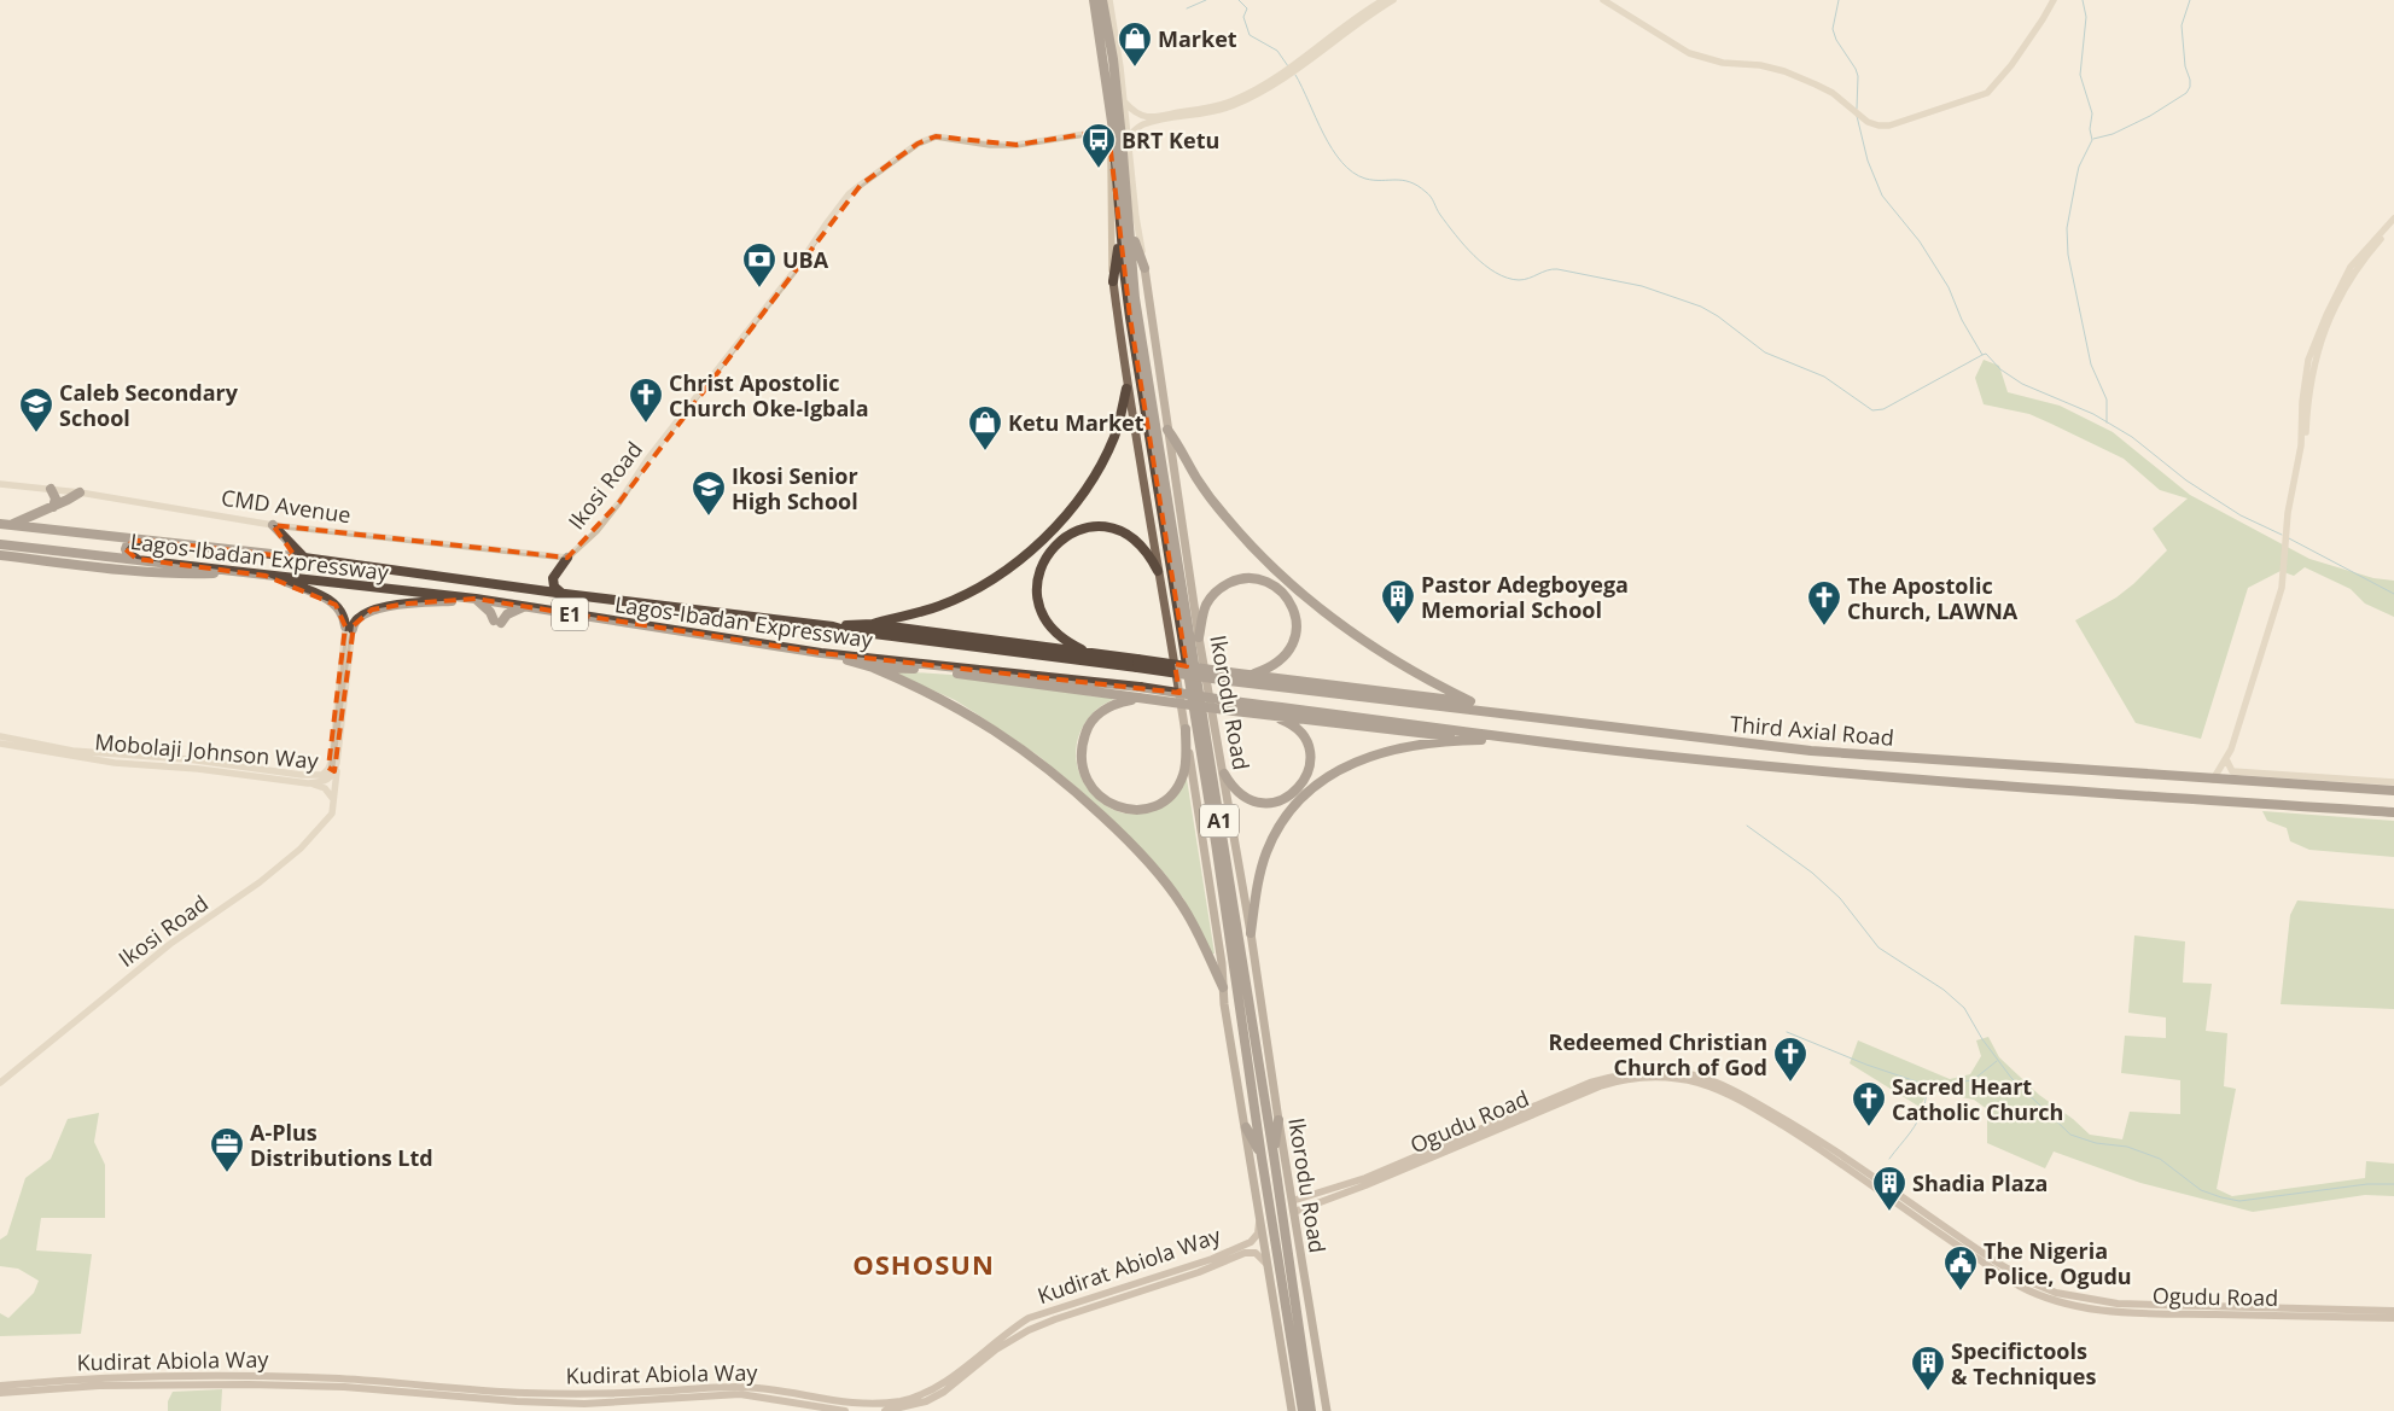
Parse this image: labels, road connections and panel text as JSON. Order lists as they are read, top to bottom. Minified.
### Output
{"streets":{"highway":["Lagos-Ibadan Expressway","E1","Ikorodu Road","Third Axial Road","A1"],"main road":["Ogudu Road","Kudirat Abiola Way"],"street":["Ikosi Road","CMD Avenue","Mobolaji Johnson Way"]},"crossings":[["Ikosi Road","CMD Avenue"],["Ikosi Road","Mobolaji Johnson Way"],["Lagos-Ibadan Expressway","Third Axial Road"],["Ikorodu Road","Ogudu Road"]],"districts":["OSHOSUN"],"places":{"shop":["Market","Ketu Market"],"bus stop":["BRT Ketu"],"bank":["UBA"],"church":["Christ Apostolic Church Oke-Igbala","The Apostolic Church, LAWNA","Redeemed Christian Church of God","Sacred Heart Catholic Church"],"school or university":["Caleb Secondary School","Ikosi Senior High School"],"building":["Pastor Adegboyega Memorial School","Shadia Plaza","Specifictools & Techniques"],"office":["A-Plus Distributions Ltd"],"public building":["The Nigeria Police, Ogudu"]}}
